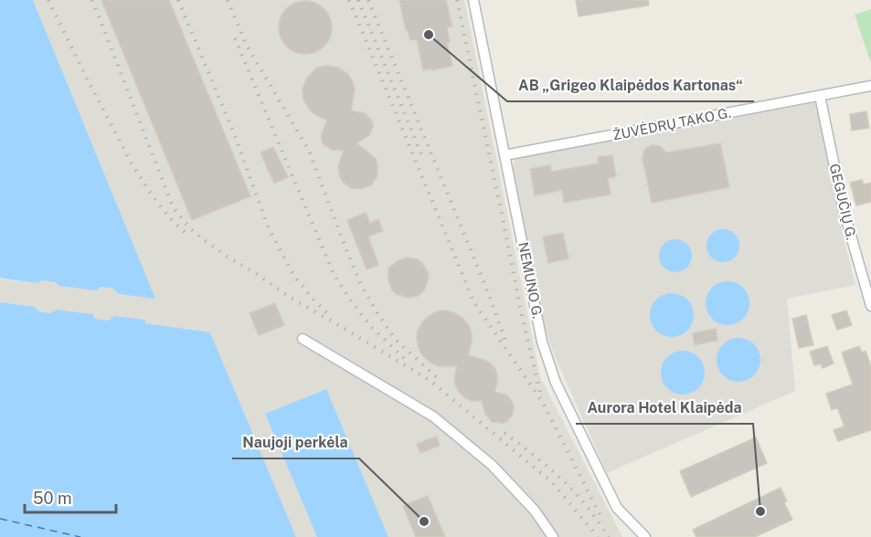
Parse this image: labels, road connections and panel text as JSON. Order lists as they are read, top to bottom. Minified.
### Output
{"streets":{"street":["ŽUVĖDRŲ TAKO G.","GEGUČIŲ G.","NEMUNO G."]},"crossings":[["ŽUVĖDRŲ TAKO G.","GEGUČIŲ G."],["ŽUVĖDRŲ TAKO G.","NEMUNO G."]],"places":["AB „Grigeo Klaipėdos Kartonas“","Aurora Hotel Klaipėda","Naujoji perkėla"],"scale_bar":"50 m"}
